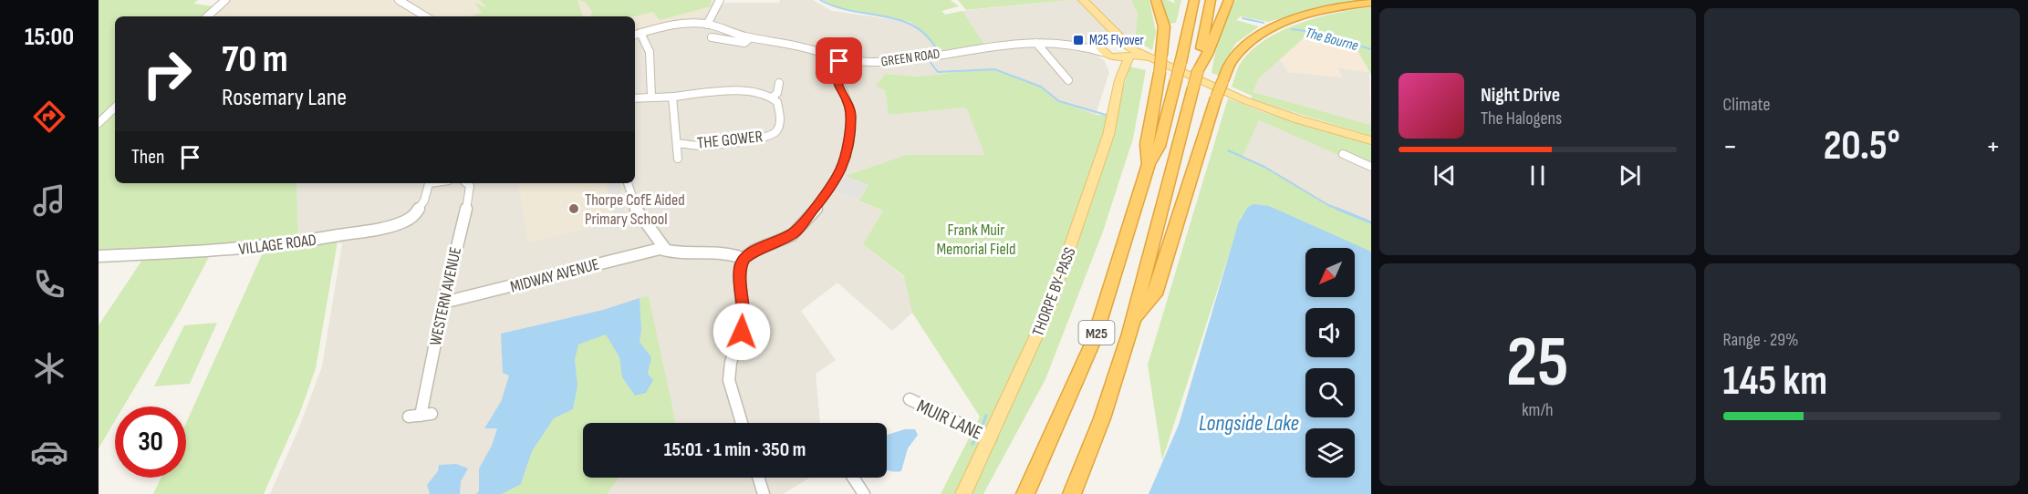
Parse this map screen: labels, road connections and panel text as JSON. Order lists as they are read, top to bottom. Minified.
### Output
{"streets":{"highway":["M25"],"main road":["THORPE BY-PASS"],"street":["GREEN ROAD","THE GOWER","VILLAGE ROAD","MIDWAY AVENUE","WESTERN AVENUE","MUIR LANE"]},"crossings":[["MIDWAY AVENUE","WESTERN AVENUE"],["THORPE BY-PASS","MUIR LANE"]],"water":["The Bourne","Longside Lake"],"parks":["Frank Muir Memorial Field"],"places":{"transit":["M25 Flyover"],"other":["Thorpe CofE Aided Primary School"]},"north":"bottom left","page":{"tabs":"15:00","tile":["Climate",["25","km/h"],["Range · 29%","145 km"]],"turn":["70 m","Rosemary Lane"],"song":["Night Drive","The Halogens"],"heat":["−","20.5°","+"],"then":"Then","limit":"30","trip":"15:01 · 1 min · 350 m"}}
